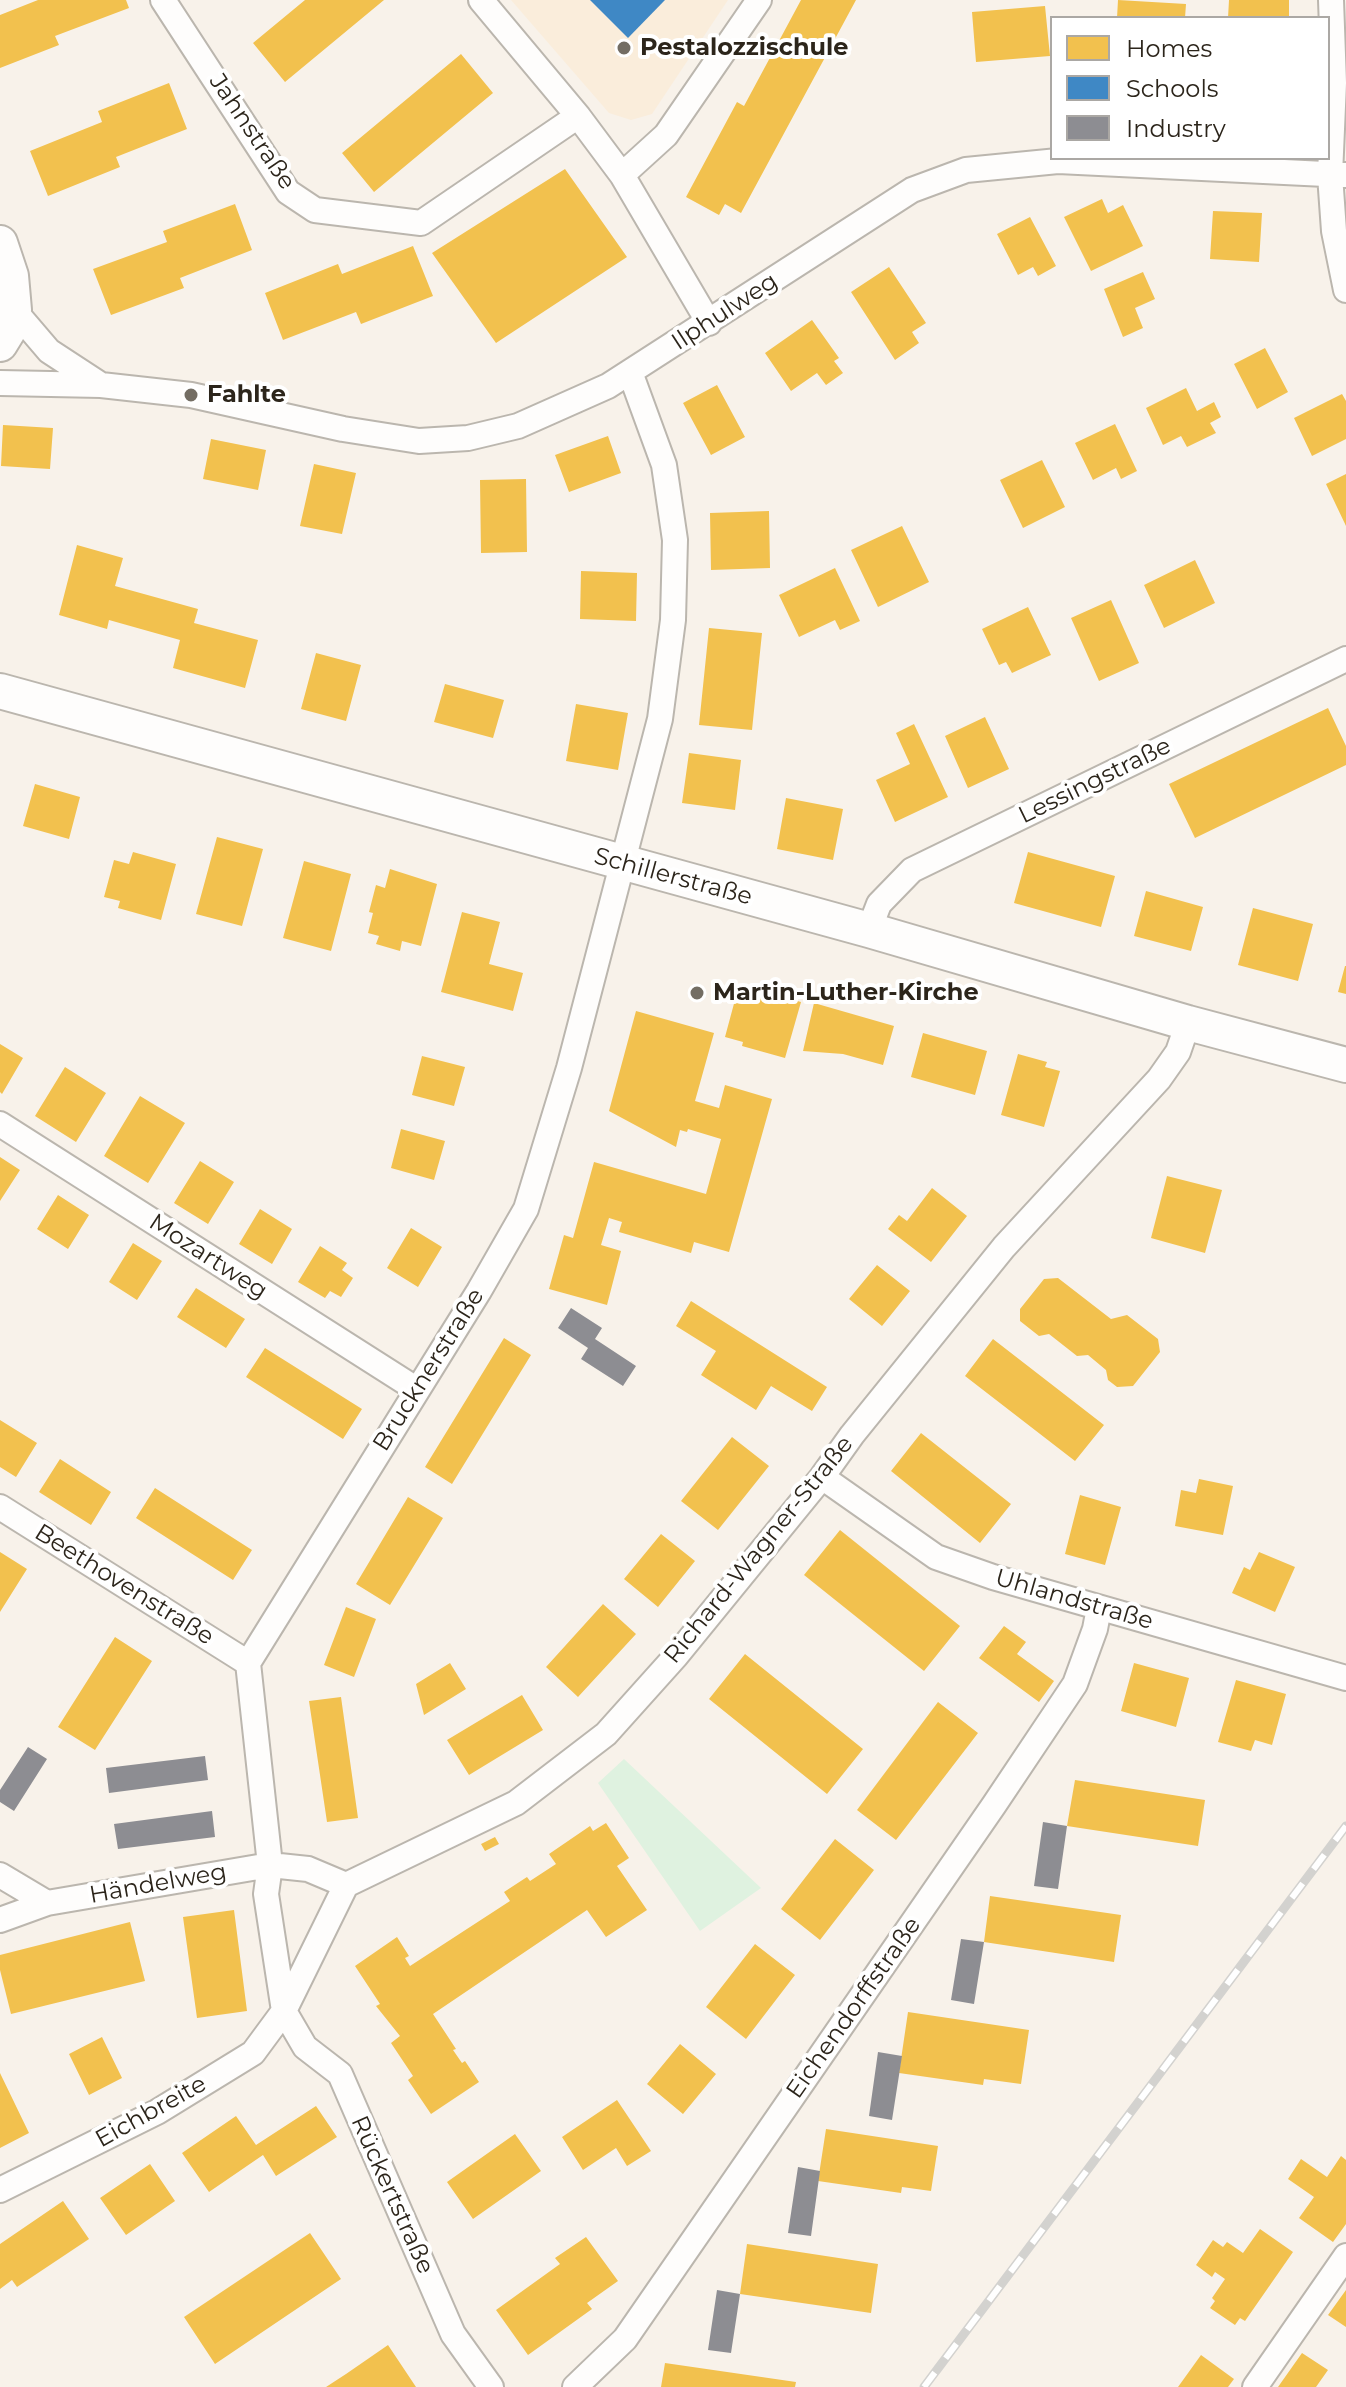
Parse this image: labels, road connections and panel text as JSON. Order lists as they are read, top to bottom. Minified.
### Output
{"streets":{"main road":["Schillerstraße"],"street":["Jahnstraße","Ilphulweg","Lessingstraße","Mozartweg","Brucknerstraße","Richard-Wagner-Straße","Beethovenstraße","Uhlandstraße","Händelweg","Eichendorffstraße","Eichbreite","Rückertstraße"]},"crossings":[["Ilphulweg","Brucknerstraße"],["Lessingstraße","Schillerstraße"],["Schillerstraße","Brucknerstraße"],["Schillerstraße","Richard-Wagner-Straße"],["Mozartweg","Brucknerstraße"],["Brucknerstraße","Beethovenstraße"],["Richard-Wagner-Straße","Uhlandstraße"],["Uhlandstraße","Eichendorffstraße"],["Eichbreite","Rückertstraße"]],"places":["Pestalozzischule","Fahlte","Martin-Luther-Kirche"],"legend":["Homes","Schools","Industry"]}
